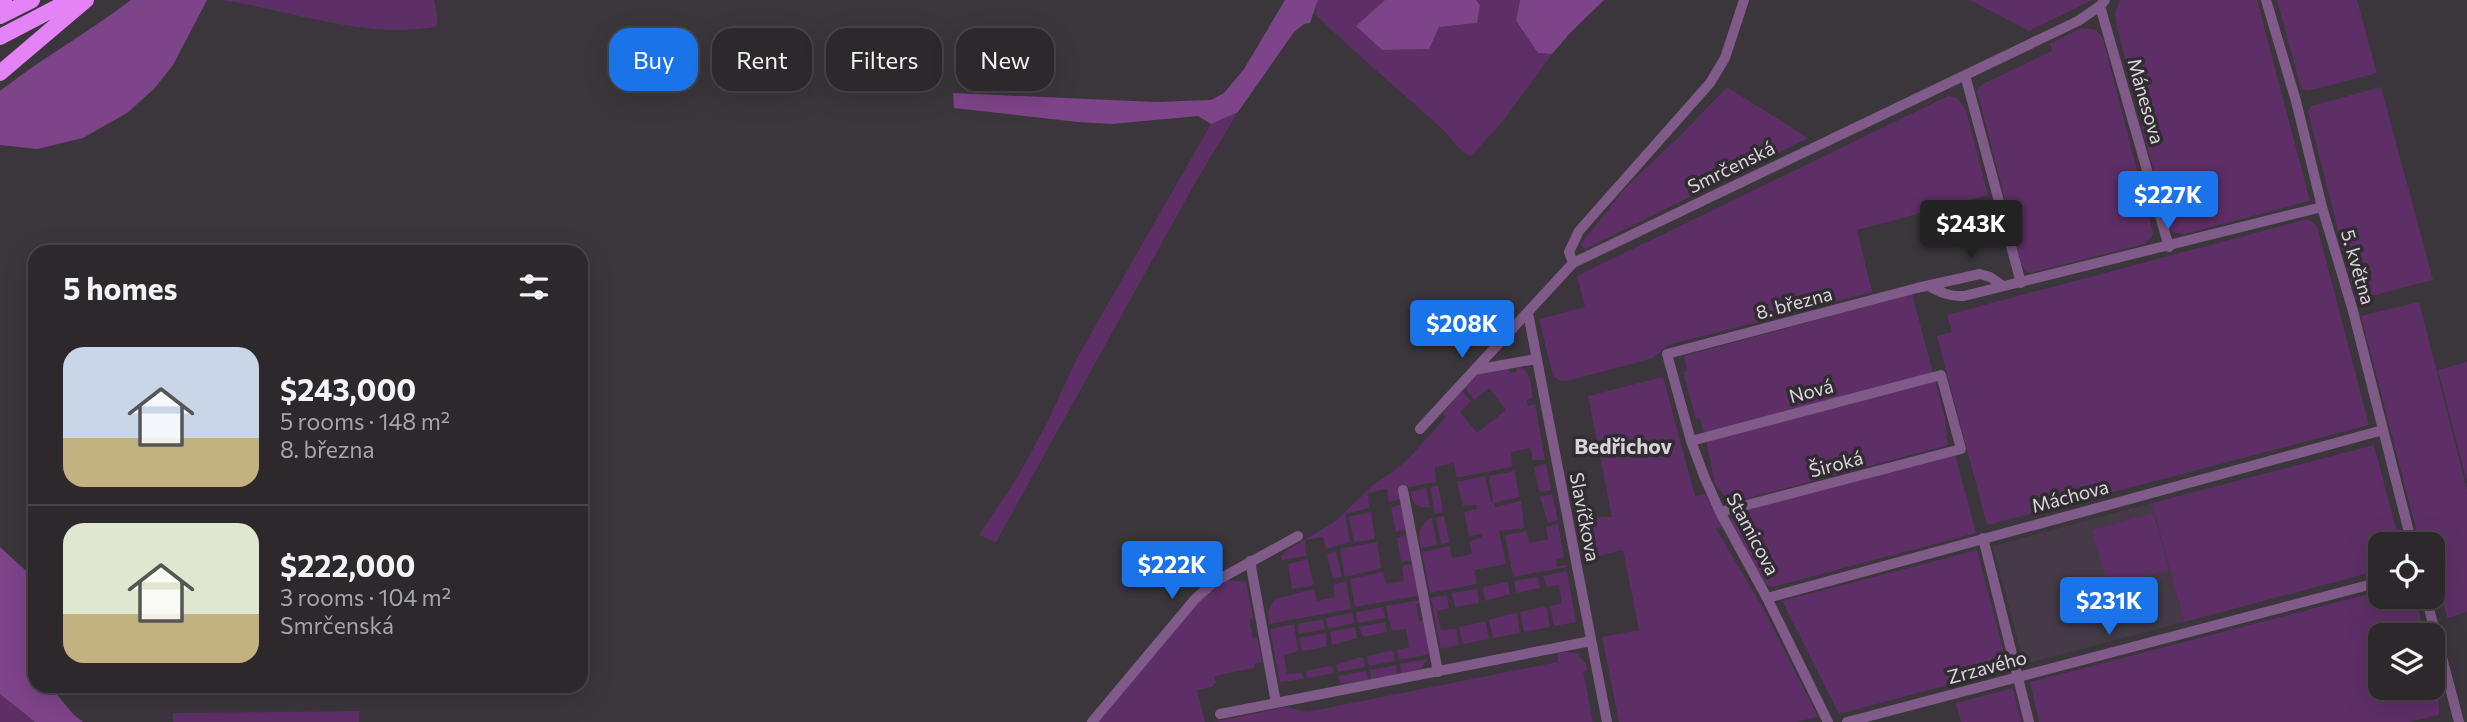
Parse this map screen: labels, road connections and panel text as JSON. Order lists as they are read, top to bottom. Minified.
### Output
{"streets":{"street":["Mánesova","Smrčenská","5. května","8. března","Nová","Široká","Máchova","Slavíčkova","Stamicova","Zrzavého"]},"crossings":[["Mánesova","Smrčenská"],["Mánesova","8. března"],["Smrčenská","Slavíčkova"],["5. května","8. března"],["5. května","Máchova"],["8. března","Stamicova"],["Nová","Široká"],["Nová","Stamicova"],["Široká","Stamicova"],["Máchova","Stamicova"]],"districts":["Bedřichov"],"page":{"chip":["Buy","Rent","Filters","New"],"price":["$227K","$243K","$208K","$222K","$231K"],"heading":"5 homes","list":[{"name":"$243,000","note":"5 rooms · 148 m² · 8. března"},{"name":"$222,000","note":"3 rooms · 104 m² · Smrčenská"}]}}
